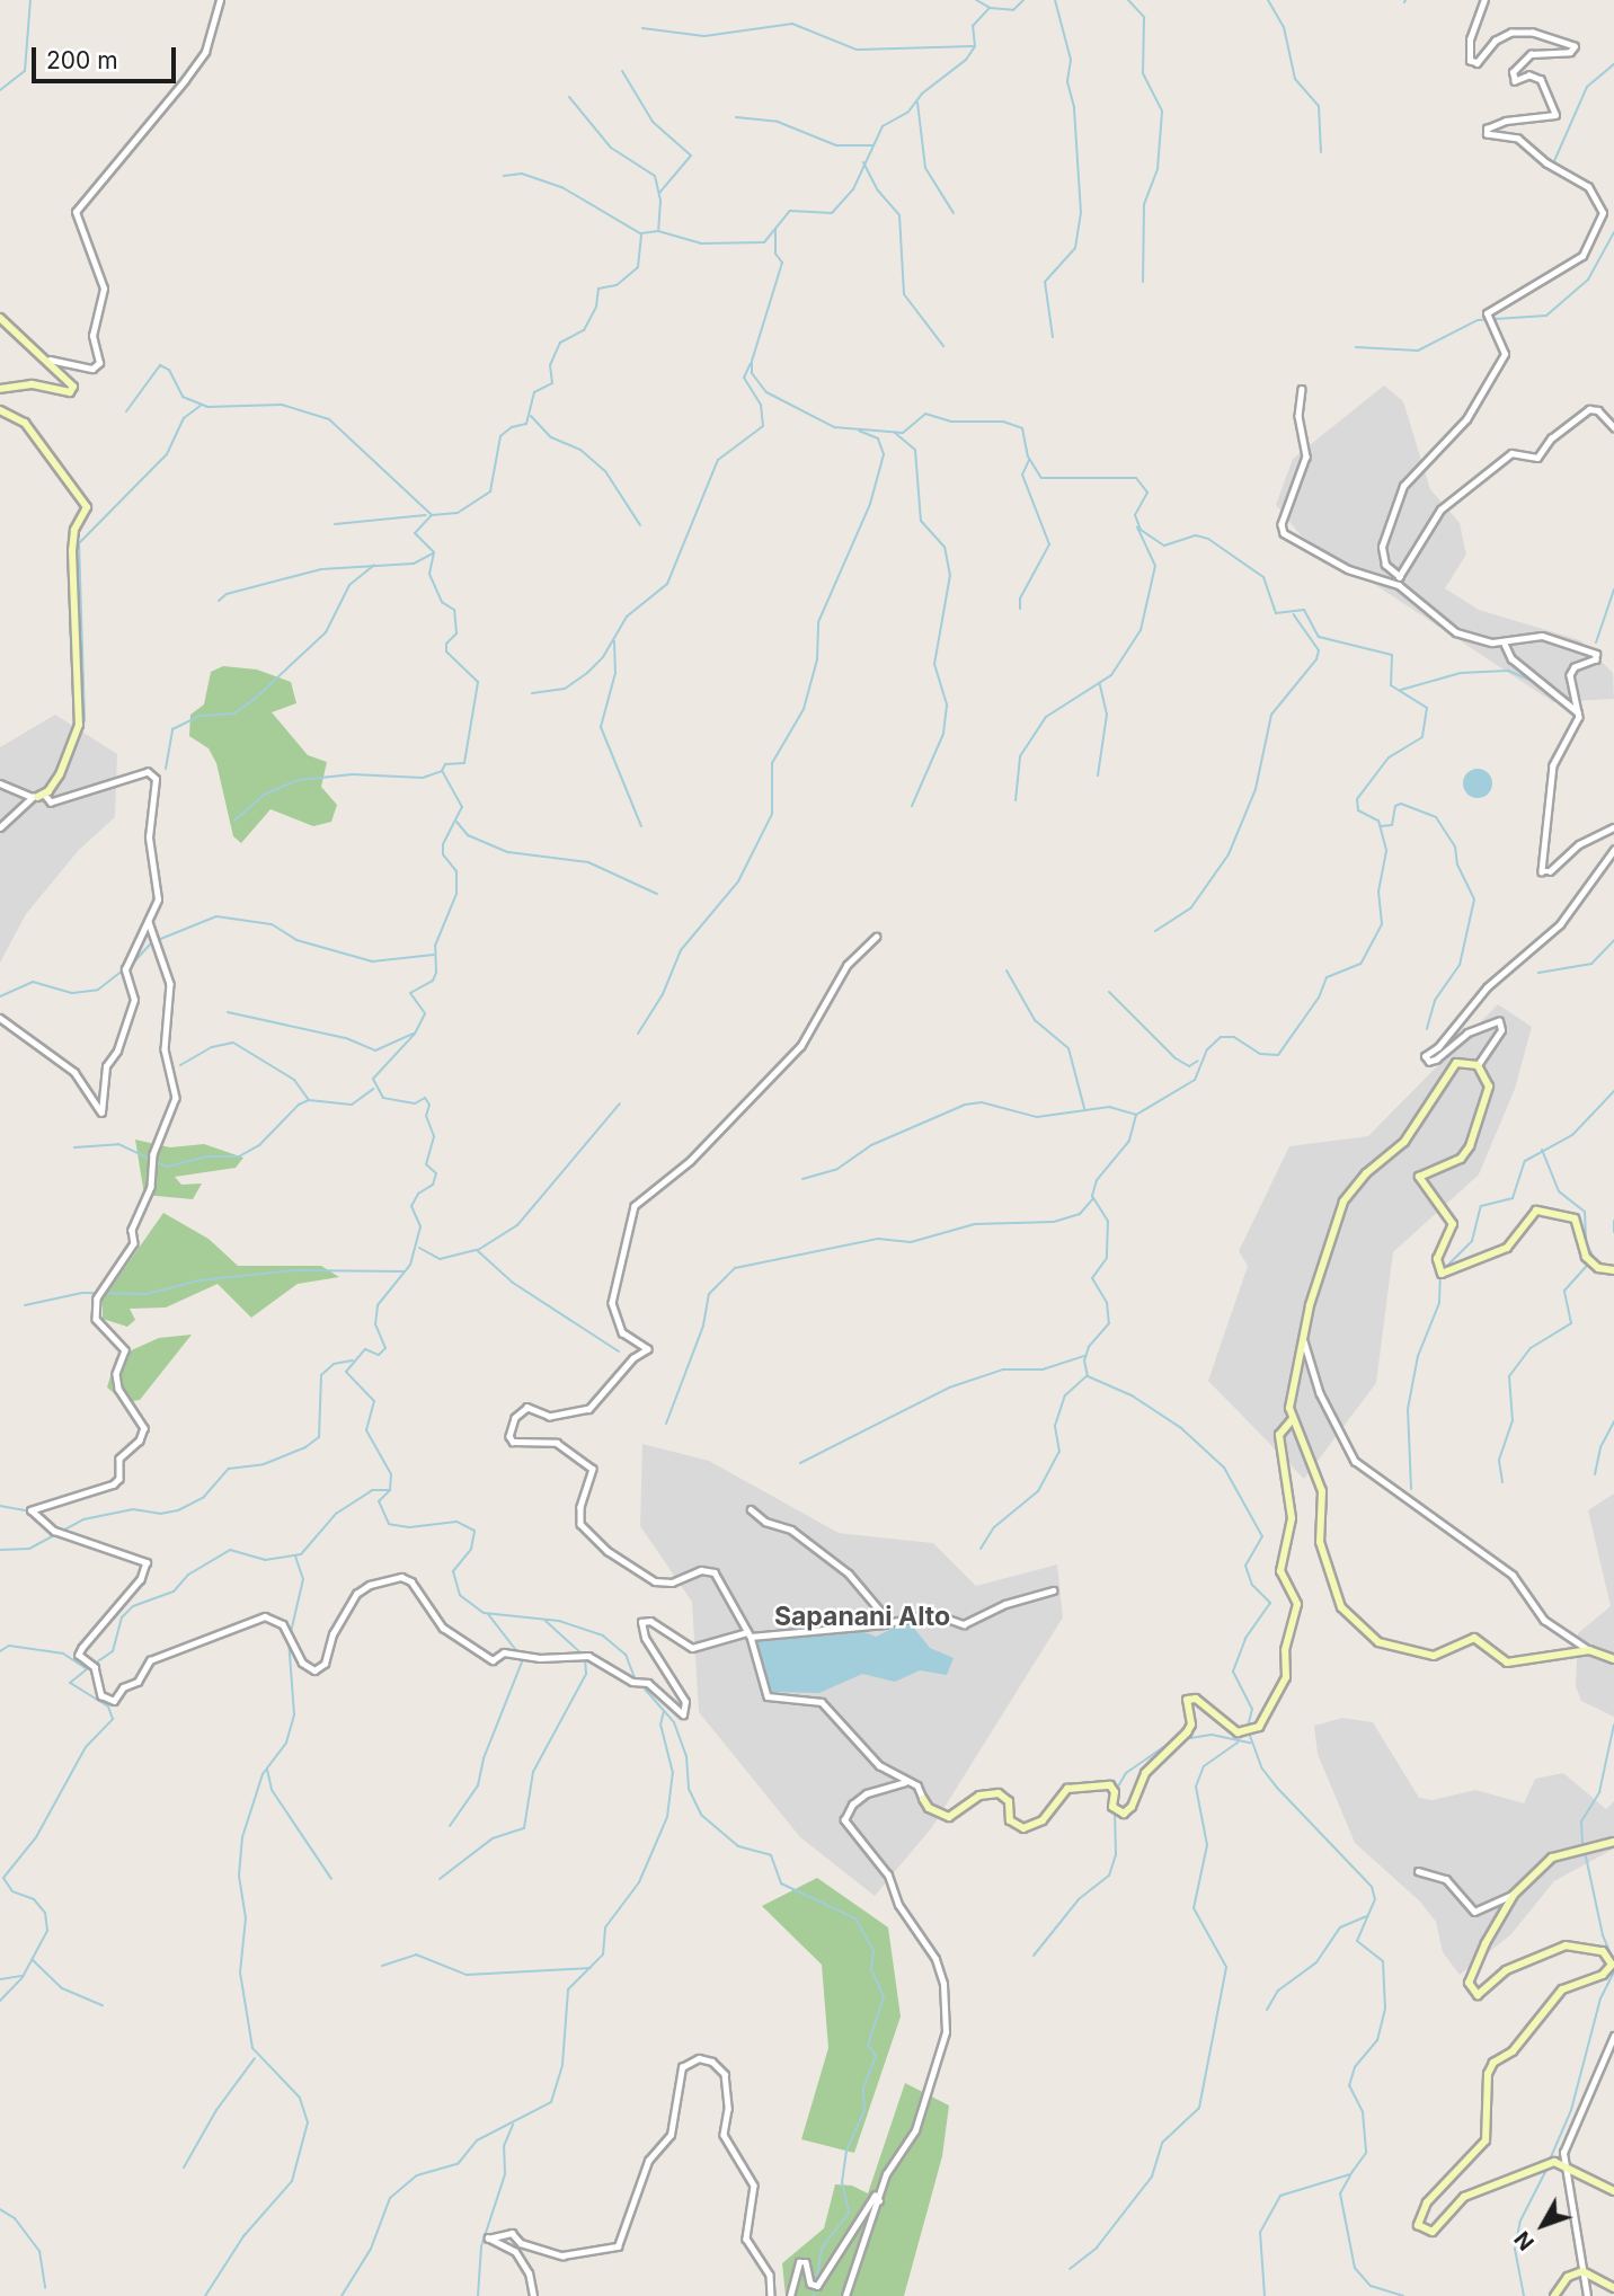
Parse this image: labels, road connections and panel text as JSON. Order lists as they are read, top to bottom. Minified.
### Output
{"districts":["Sapanani Alto"],"scale_bar":"200 m","north":"bottom left"}
